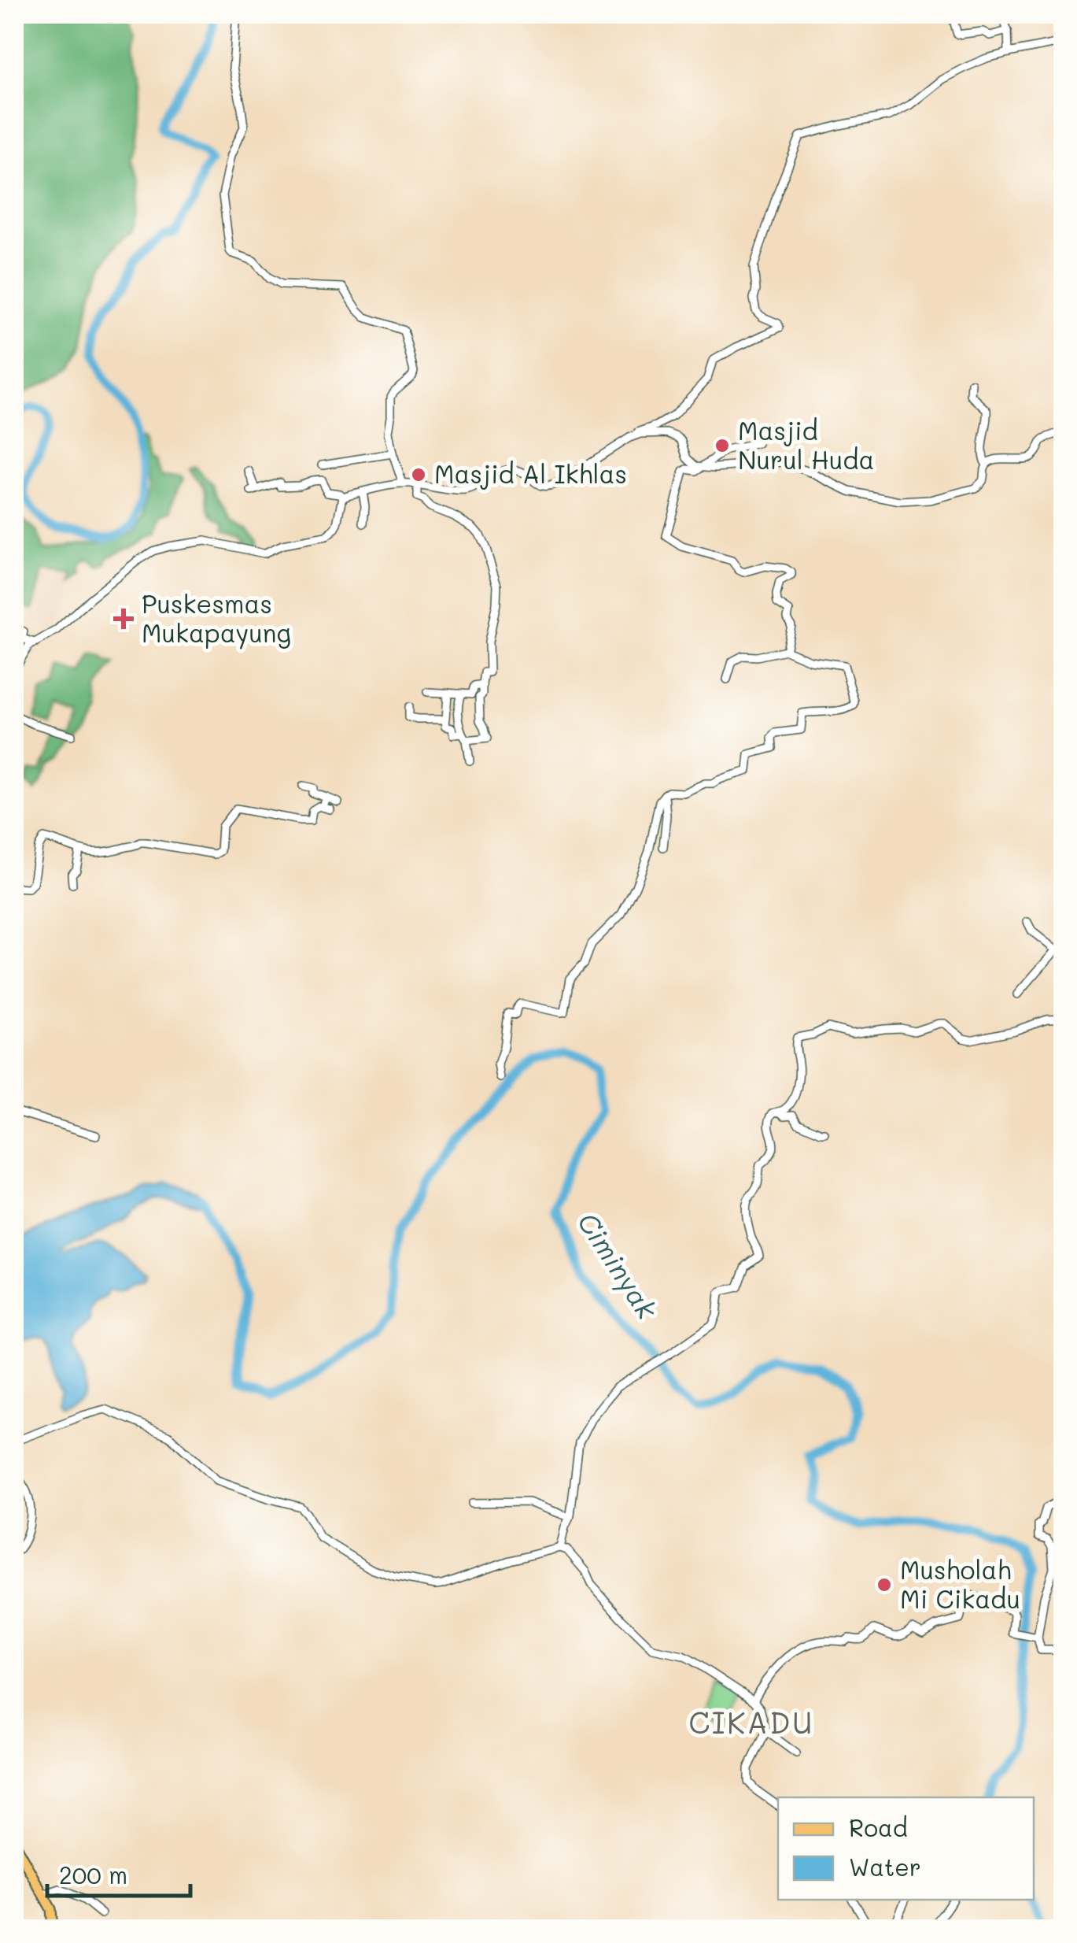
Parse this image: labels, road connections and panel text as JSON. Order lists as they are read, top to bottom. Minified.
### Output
{"districts":["CIKADU"],"water":["Ciminyak"],"places":{"other":["Masjid Nurul Huda","Masjid Al Ikhlas","Musholah Mi Cikadu"],"health":["Puskesmas Mukapayung"]},"legend":["Road","Water"],"scale_bar":"200 m"}
